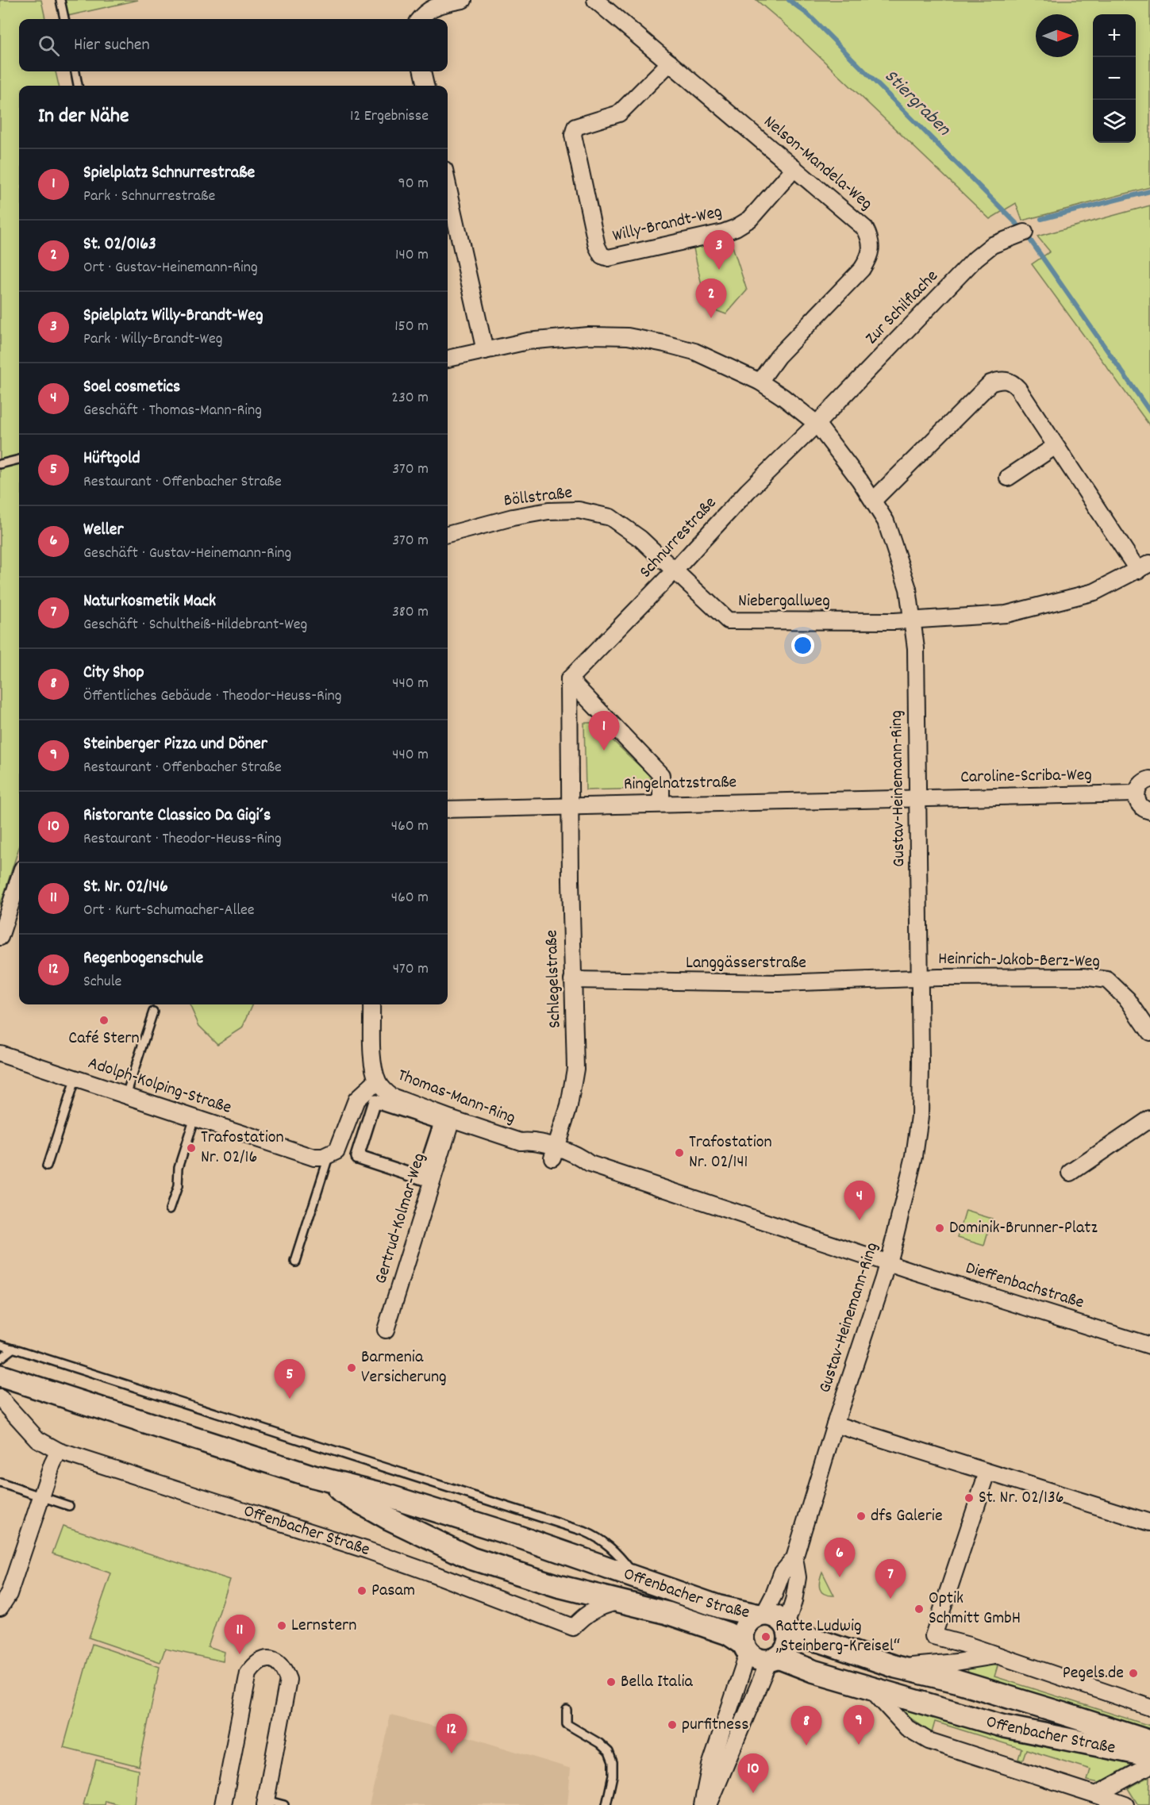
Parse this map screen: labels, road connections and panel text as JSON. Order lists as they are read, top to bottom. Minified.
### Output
{"streets":{"main road":["Offenbacher Straße"],"street":["Nelson-Mandela-Weg","Willy-Brandt-Weg","Zur Schilflache","Böllstraße","Schnurrestraße","Niebergallweg","Caroline-Scriba-Weg","Ringelnatzstraße","Gustav-Heinemann-Ring","Heinrich-Jakob-Berz-Weg","Langgässerstraße","Schlegelstraße","Adolph-Kolping-Straße","Thomas-Mann-Ring","Gertrud-Kolmar-Weg","Dieffenbachstraße"]},"crossings":[["Nelson-Mandela-Weg","Willy-Brandt-Weg"],["Nelson-Mandela-Weg","Gustav-Heinemann-Ring"],["Zur Schilflache","Schnurrestraße"],["Zur Schilflache","Gustav-Heinemann-Ring"],["Böllstraße","Schnurrestraße"],["Böllstraße","Niebergallweg"],["Schnurrestraße","Niebergallweg"],["Schnurrestraße","Gustav-Heinemann-Ring"],["Niebergallweg","Gustav-Heinemann-Ring"],["Caroline-Scriba-Weg","Ringelnatzstraße"],["Caroline-Scriba-Weg","Gustav-Heinemann-Ring"],["Ringelnatzstraße","Gustav-Heinemann-Ring"],["Ringelnatzstraße","Schlegelstraße"],["Gustav-Heinemann-Ring","Heinrich-Jakob-Berz-Weg"],["Gustav-Heinemann-Ring","Langgässerstraße"],["Gustav-Heinemann-Ring","Thomas-Mann-Ring"],["Gustav-Heinemann-Ring","Dieffenbachstraße"],["Gustav-Heinemann-Ring","Offenbacher Straße"],["Heinrich-Jakob-Berz-Weg","Langgässerstraße"],["Langgässerstraße","Schlegelstraße"],["Schlegelstraße","Thomas-Mann-Ring"],["Thomas-Mann-Ring","Gertrud-Kolmar-Weg"],["Thomas-Mann-Ring","Dieffenbachstraße"]],"water":["Stiergraben"],"places":["Café Stern","Trafostation Nr. 02/16","Trafostation Nr. 02/141","Dominik-Brunner-Platz","Barmenia Versicherung","St. Nr. 02/136","dfs Galerie","Pasam","Optik Schmitt GmbH","Lernstern","Ratte Ludwig „Steinberg-Kreisel“","Pegels.de","Bella Italia","purfitness"],"north":"right","page":{"map_buttons":["+","−"],"search":"Hier suchen","heading":["In der Nähe","12 Ergebnisse"],"list":[{"mark":"1","name":"Spielplatz Schnurrestraße","note":"Park · Schnurrestraße","value":"90 m"},{"mark":"2","name":"St. 02/0163","note":"Ort · Gustav-Heinemann-Ring","value":"140 m"},{"mark":"3","name":"Spielplatz Willy-Brandt-Weg","note":"Park · Willy-Brandt-Weg","value":"150 m"},{"mark":"4","name":"Soel cosmetics","note":"Geschäft · Thomas-Mann-Ring","value":"230 m"},{"mark":"5","name":"Hüftgold","note":"Restaurant · Offenbacher Straße","value":"370 m"},{"mark":"6","name":"Weller","note":"Geschäft · Gustav-Heinemann-Ring","value":"370 m"},{"mark":"7","name":"Naturkosmetik Mack","note":"Geschäft · Schultheiß-Hildebrant-Weg","value":"380 m"},{"mark":"8","name":"City Shop","note":"Öffentliches Gebäude · Theodor-Heuss-Ring","value":"440 m"},{"mark":"9","name":"Steinberger Pizza und Döner","note":"Restaurant · Offenbacher Straße","value":"440 m"},{"mark":"10","name":"Ristorante Classico Da Gigi´s","note":"Restaurant · Theodor-Heuss-Ring","value":"460 m"},{"mark":"11","name":"St. Nr. 02/146","note":"Ort · Kurt-Schumacher-Allee","value":"460 m"},{"mark":"12","name":"Regenbogenschule","note":"Schule","value":"470 m"}],"pins":["3","2","1","4","5","6","7","11","9","8","12","10"]}}
